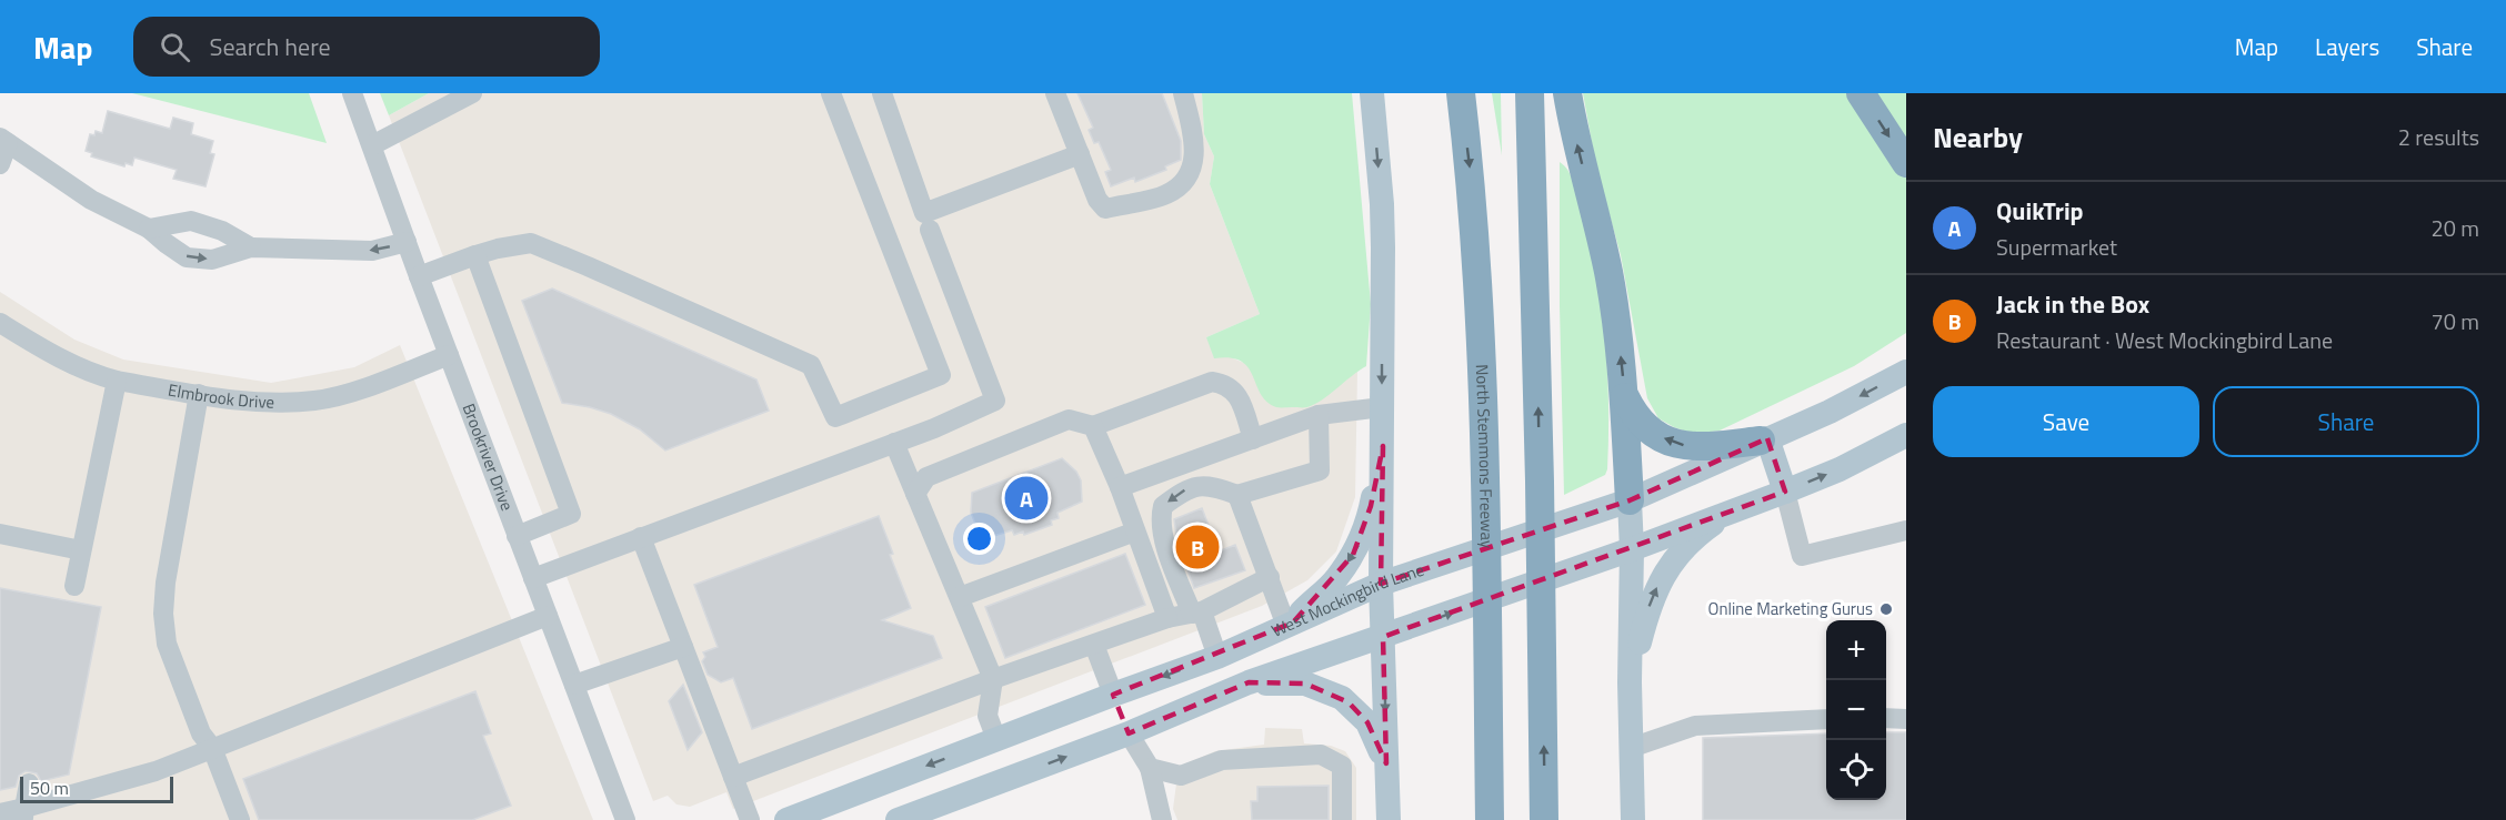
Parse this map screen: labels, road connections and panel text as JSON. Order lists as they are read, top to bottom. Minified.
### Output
{"streets":{"highway":["North Stemmons Freeway"],"main road":["West Mockingbird Lane"],"street":["Elmbrook Drive","Brookriver Drive"]},"crossings":[["Elmbrook Drive","Brookriver Drive"]],"places":["Online Marketing Gurus"],"scale_bar":"50 m","page":{"header":"Map","search":"Search here","nav":["Map","Layers","Share"],"heading":["Nearby","2 results"],"list":[{"mark":"A","name":"QuikTrip","note":"Supermarket","value":"20 m"},{"mark":"B","name":"Jack in the Box","note":"Restaurant · West Mockingbird Lane","value":"70 m"}],"buttons":["Save","Share"],"pins":["A","B"],"map_buttons":["+","−"],"scale":"50 m"}}
